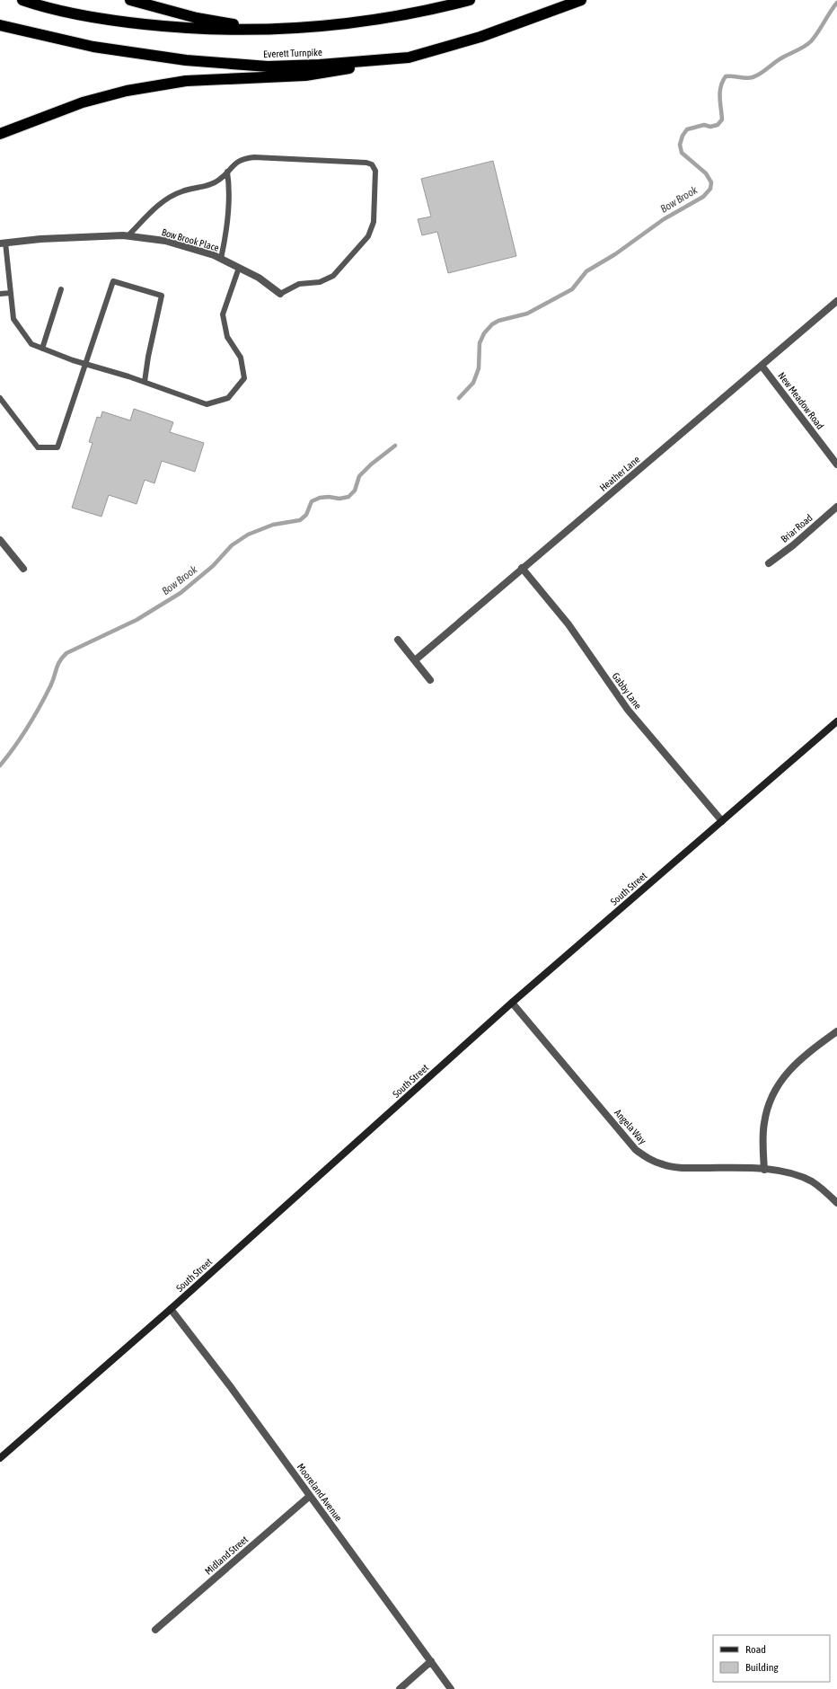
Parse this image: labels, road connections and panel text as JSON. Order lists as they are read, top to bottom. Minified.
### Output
{"streets":{"highway":["Everett Turnpike"],"main road":["South Street"],"street":["Bow Brook Place","New Meadow Road","Heather Lane","Briar Road","Gabby Lane","Angela Way","Mooreland Avenue","Midland Street"]},"crossings":[["New Meadow Road","Heather Lane"],["Heather Lane","Gabby Lane"],["Gabby Lane","South Street"],["South Street","Angela Way"],["South Street","Mooreland Avenue"],["Mooreland Avenue","Midland Street"]],"water":["Bow Brook"],"legend":["Road","Building"]}
